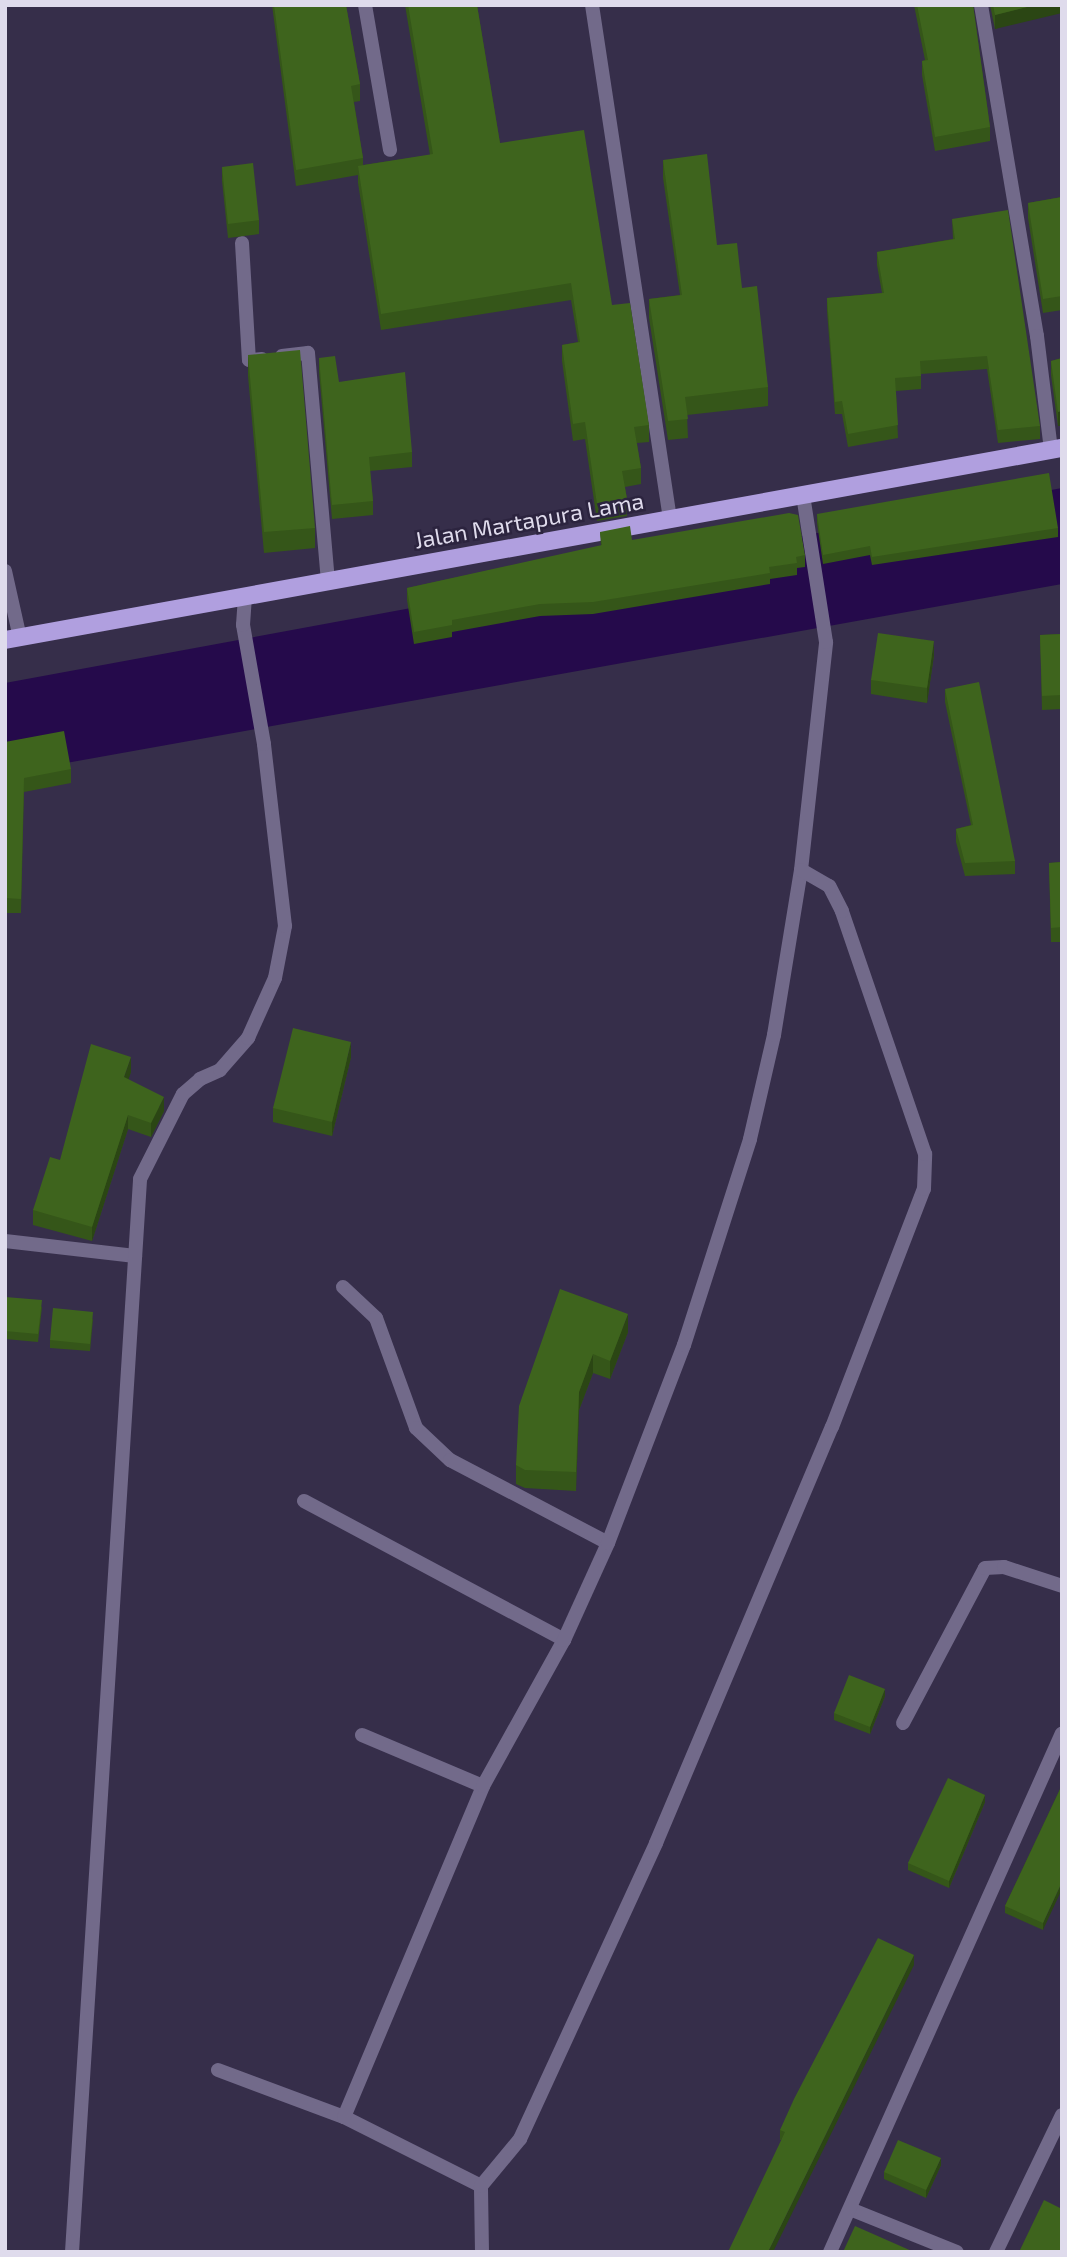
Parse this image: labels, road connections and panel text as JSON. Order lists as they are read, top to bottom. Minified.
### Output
{"streets":{"main road":["Jalan Martapura Lama"]}}
